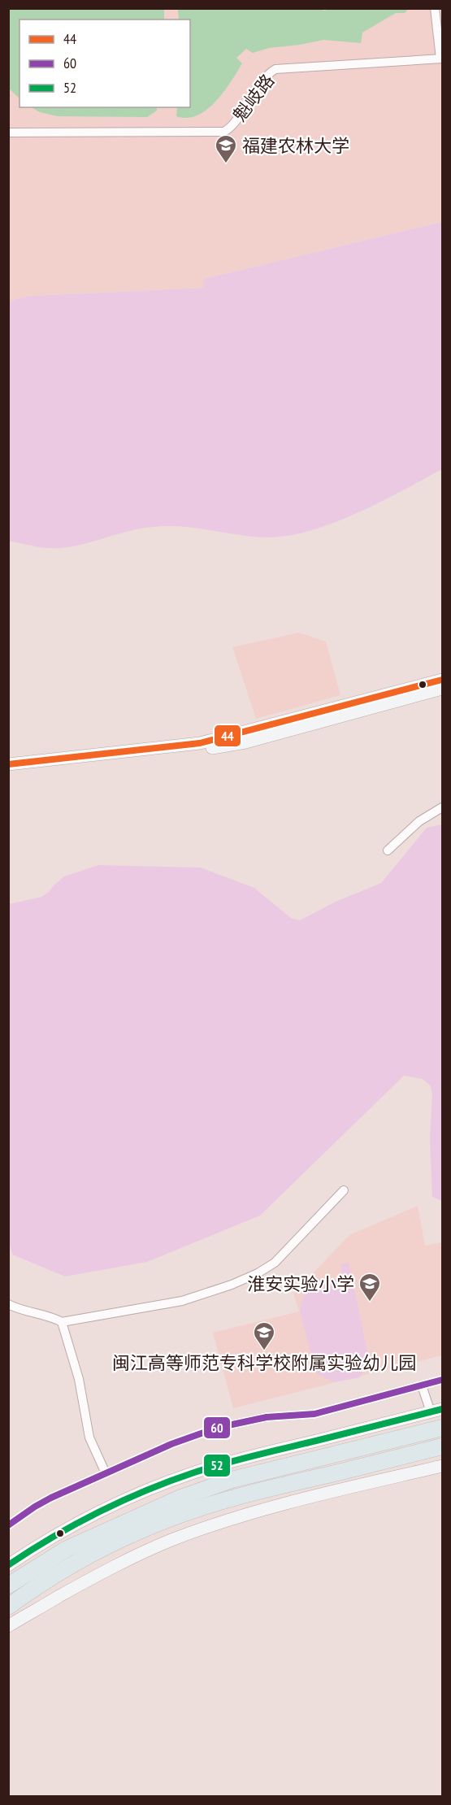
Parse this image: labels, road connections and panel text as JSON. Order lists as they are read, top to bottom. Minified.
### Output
{"streets":{"street":["魁岐路"]},"places":{"school or university":["福建农林大学","淮安实验小学","闽江高等师范专科学校附属实验幼儿园"]},"lines":["transit line 44","transit line 60","transit line 52"],"legend":["44","60","52"]}
